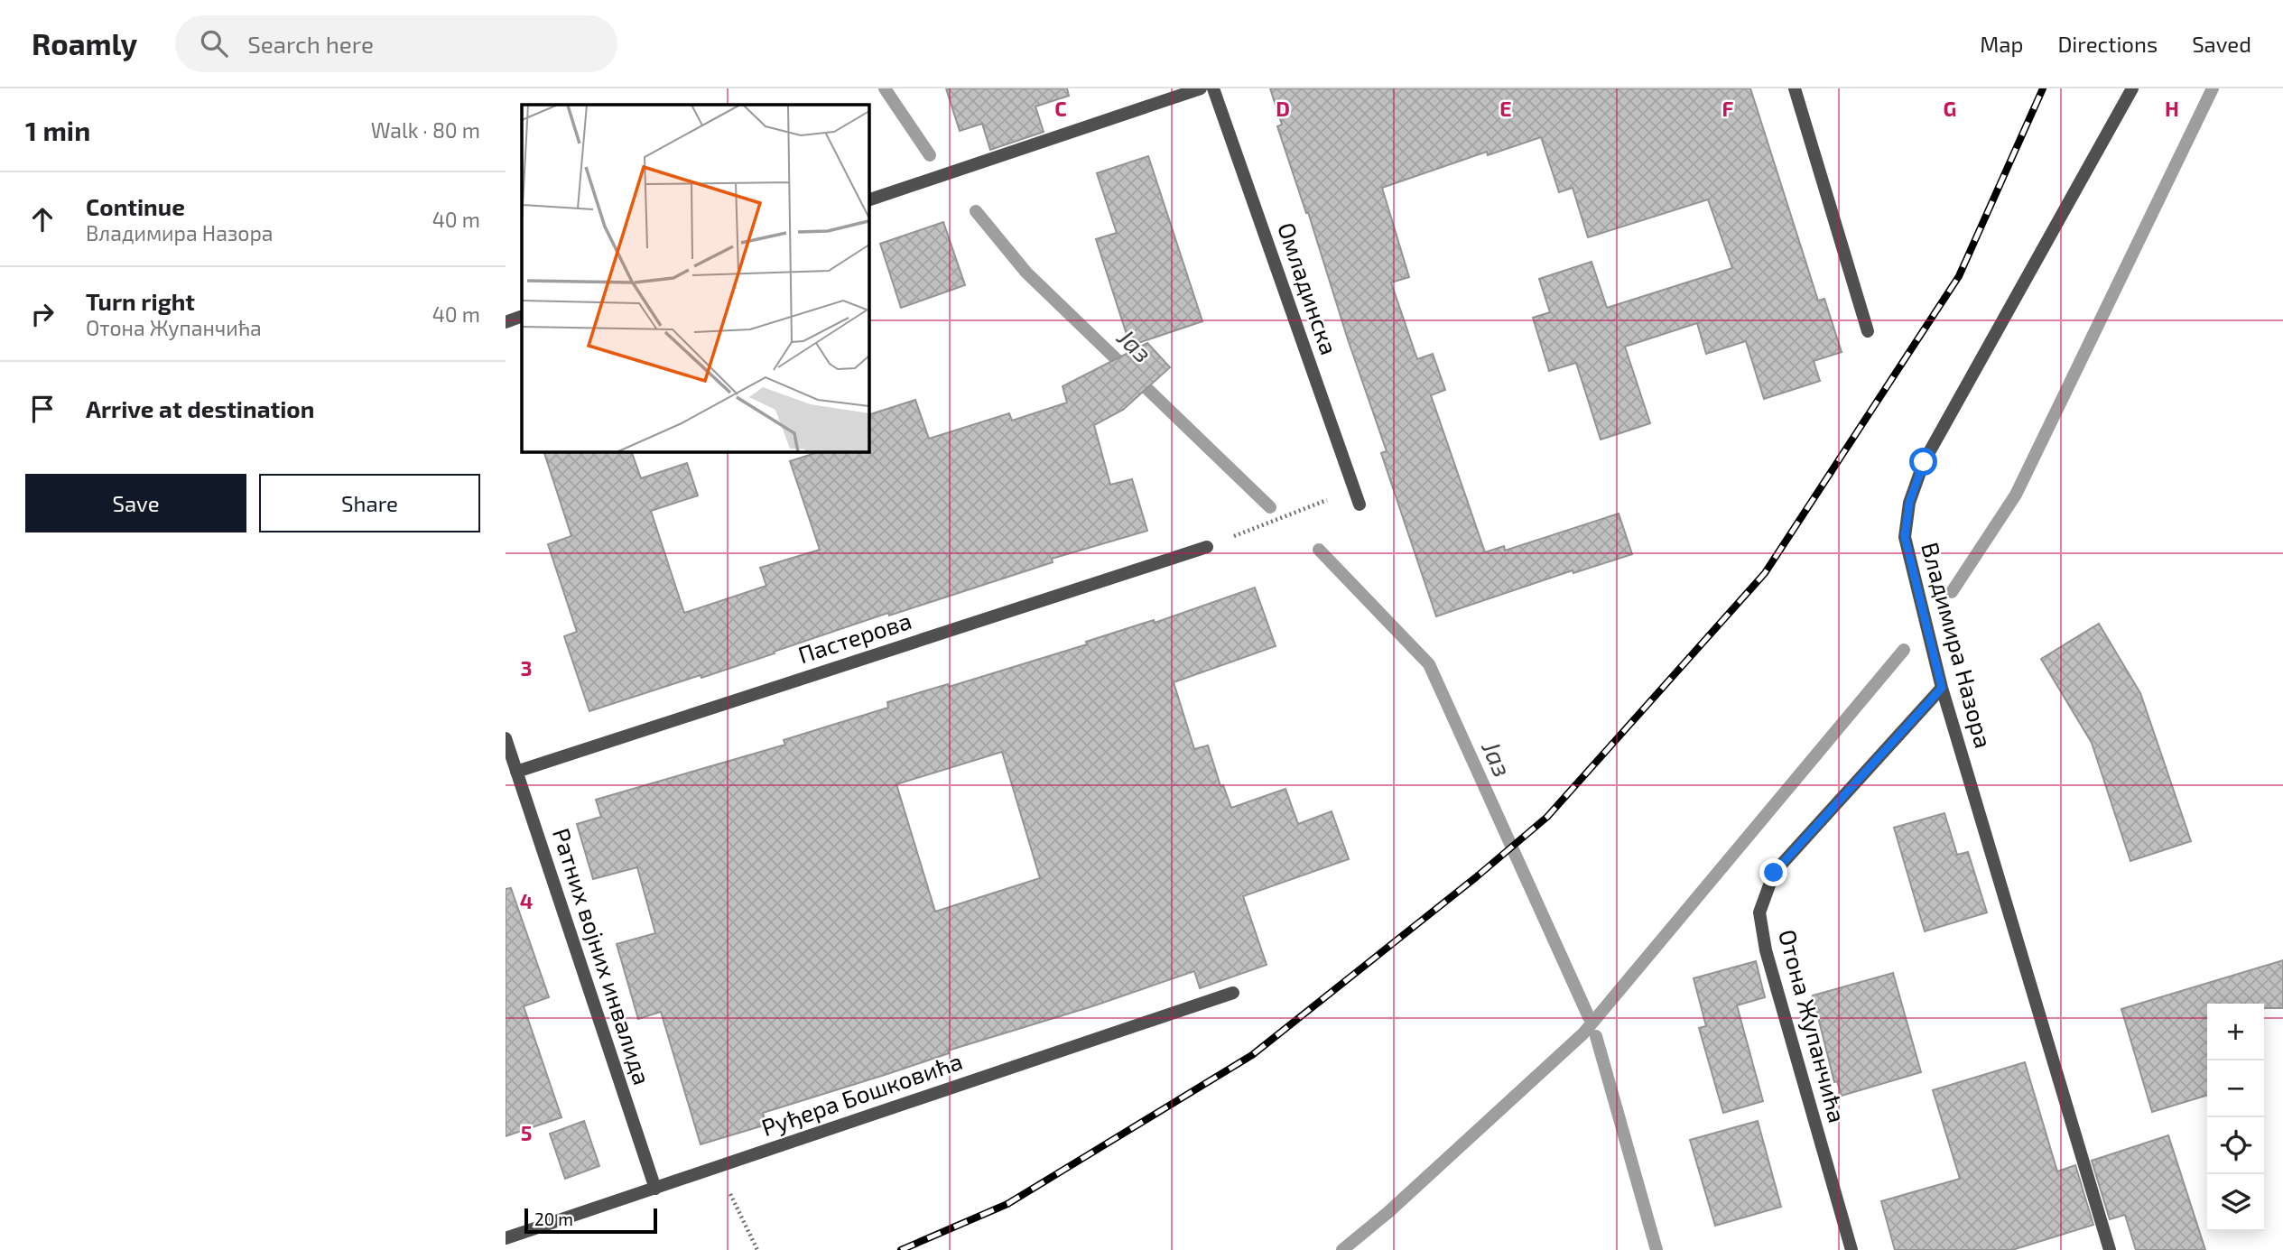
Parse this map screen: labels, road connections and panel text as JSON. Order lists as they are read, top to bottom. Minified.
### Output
{"streets":{"street":["Омладинска","Пастерова","Владимира Назора","Ратних војних инвалида","Отона Жупанчића","Руђера Бошковића"]},"crossings":[["Пастерова","Ратних војних инвалида"],["Владимира Назора","Отона Жупанчића"],["Ратних војних инвалида","Руђера Бошковића"]],"water":["Јаз"],"scale_bar":"20 m","page":{"header":"Roamly","search":"Search here","nav":["Map","Directions","Saved"],"heading":["1 min","Walk · 80 m"],"list":[["Continue","Владимира Назора","40 m"],["Turn right","Отона Жупанчића","40 m"],"Arrive at destination"],"buttons":["Save","Share"],"map_buttons":["+","−"],"scale":"20 m"},"grid":{"columns":["C","D","E","F","G","H"],"rows":["3","4","5"]}}
